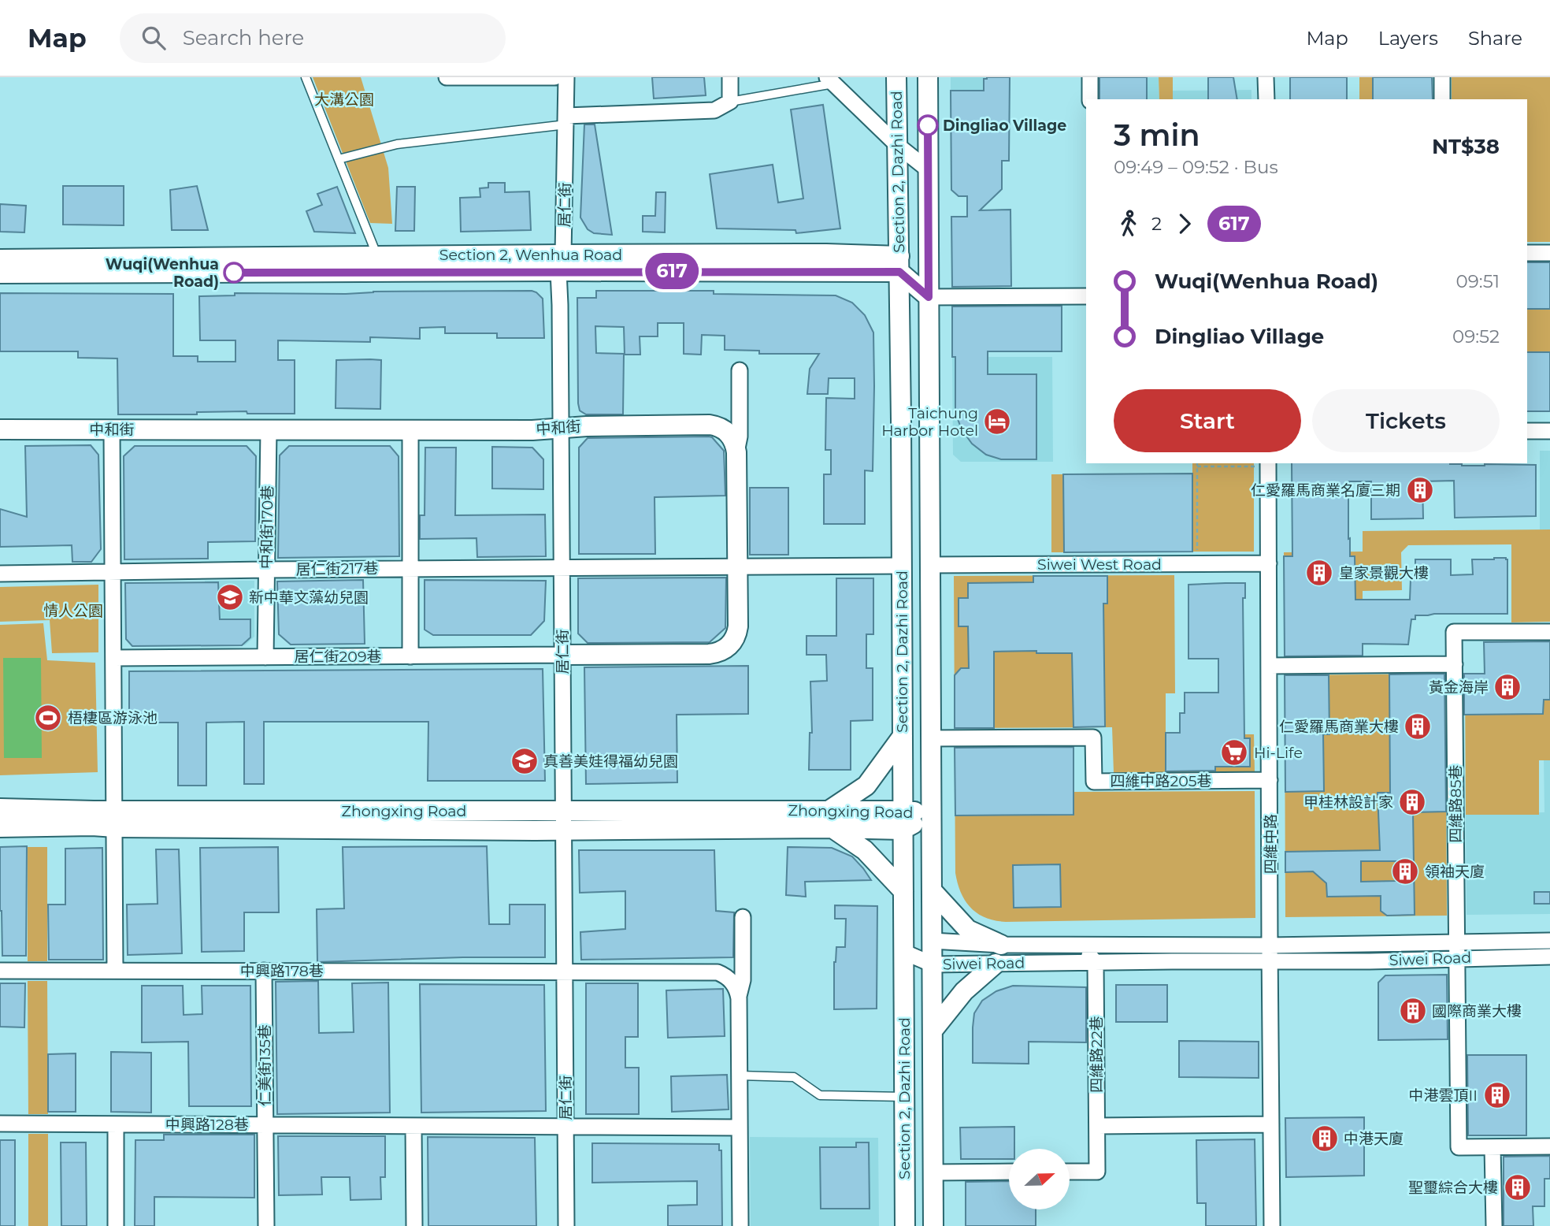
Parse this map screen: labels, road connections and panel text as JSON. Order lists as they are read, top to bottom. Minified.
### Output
{"streets":{"street":["Section 2, Dazhi Road","居仁街","Section 2, Wenhua Road","中和街","中和街170巷","Siwei West Road","居仁街217巷","居仁街209巷","四維中路205巷","四維路85巷","Zhongxing Road","四維中路","Siwei Road","中興路178巷","四維路22巷","仁美街135巷","中興路128巷"]},"crossings":[["Section 2, Dazhi Road","Section 2, Wenhua Road"],["Section 2, Dazhi Road","Siwei West Road"],["Section 2, Dazhi Road","居仁街217巷"],["Section 2, Dazhi Road","四維中路205巷"],["Section 2, Dazhi Road","Zhongxing Road"],["Section 2, Dazhi Road","Siwei Road"],["居仁街","Section 2, Wenhua Road"],["居仁街","中和街"],["居仁街","居仁街217巷"],["居仁街","居仁街209巷"],["居仁街","Zhongxing Road"],["居仁街","中興路178巷"],["居仁街","中興路128巷"],["中和街","中和街170巷"],["中和街","居仁街217巷"],["中和街","居仁街209巷"],["中和街170巷","居仁街217巷"],["中和街170巷","居仁街209巷"],["Siwei West Road","四維中路"],["四維中路205巷","四維中路"],["四維路85巷","Siwei Road"],["四維中路","Siwei Road"],["Siwei Road","四維路22巷"],["中興路178巷","仁美街135巷"],["仁美街135巷","中興路128巷"]],"parks":["大溝公園","情人公園"],"places":{"other":["Dingliao Village","Wuqi(Wenhua Road)"],"hotel":["Taichung Harbor Hotel"],"building":["仁愛羅馬商業名廈三期","皇家景觀大樓","黃金海岸","仁愛羅馬商業大樓","甲桂林設計家","領袖天廈","國際商業大樓","中港雲頂II","中港天廈","聖璽綜合大樓"],"school or university":["新中華文藻幼兒園","真善美娃得福幼兒園"],"sports":["梧棲區游泳池"],"supermarket":["Hi-Life"]},"lines":["bus line 617"],"north":"right","page":{"header":"Map","search":"Search here","nav":["Map","Layers","Share"],"on_map":"617","heading":["3 min","09:49 – 09:52 · Bus","NT$38"],"legs":["2","617"],"list":[{"name":"Wuqi(Wenhua Road)","value":"09:51"},{"name":"Dingliao Village","value":"09:52"}],"buttons":["Start","Tickets"]}}
